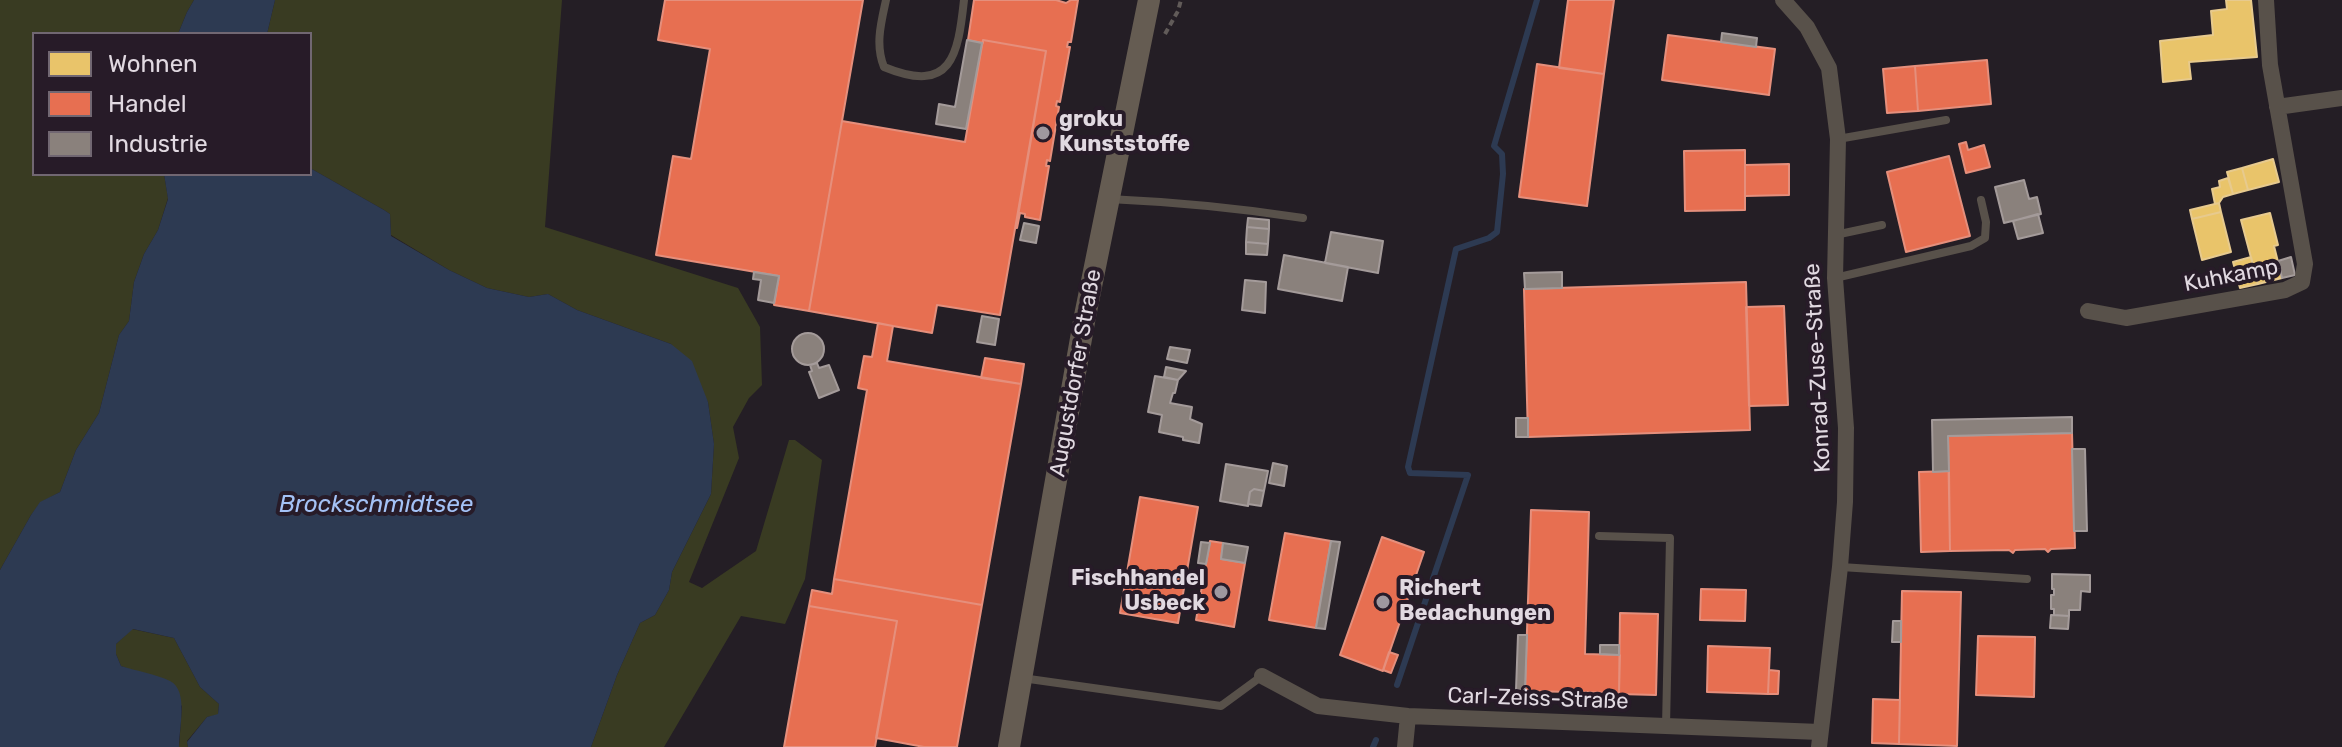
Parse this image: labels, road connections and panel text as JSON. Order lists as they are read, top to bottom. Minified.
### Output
{"streets":{"main road":["Augustdorfer Straße"],"street":["Kuhkamp","Konrad-Zuse-Straße","Carl-Zeiss-Straße"]},"crossings":[["Konrad-Zuse-Straße","Carl-Zeiss-Straße"]],"water":["Brockschmidtsee"],"places":["groku Kunststoffe","Fischhandel Usbeck","Richert Bedachungen"],"legend":["Wohnen","Handel","Industrie"]}
